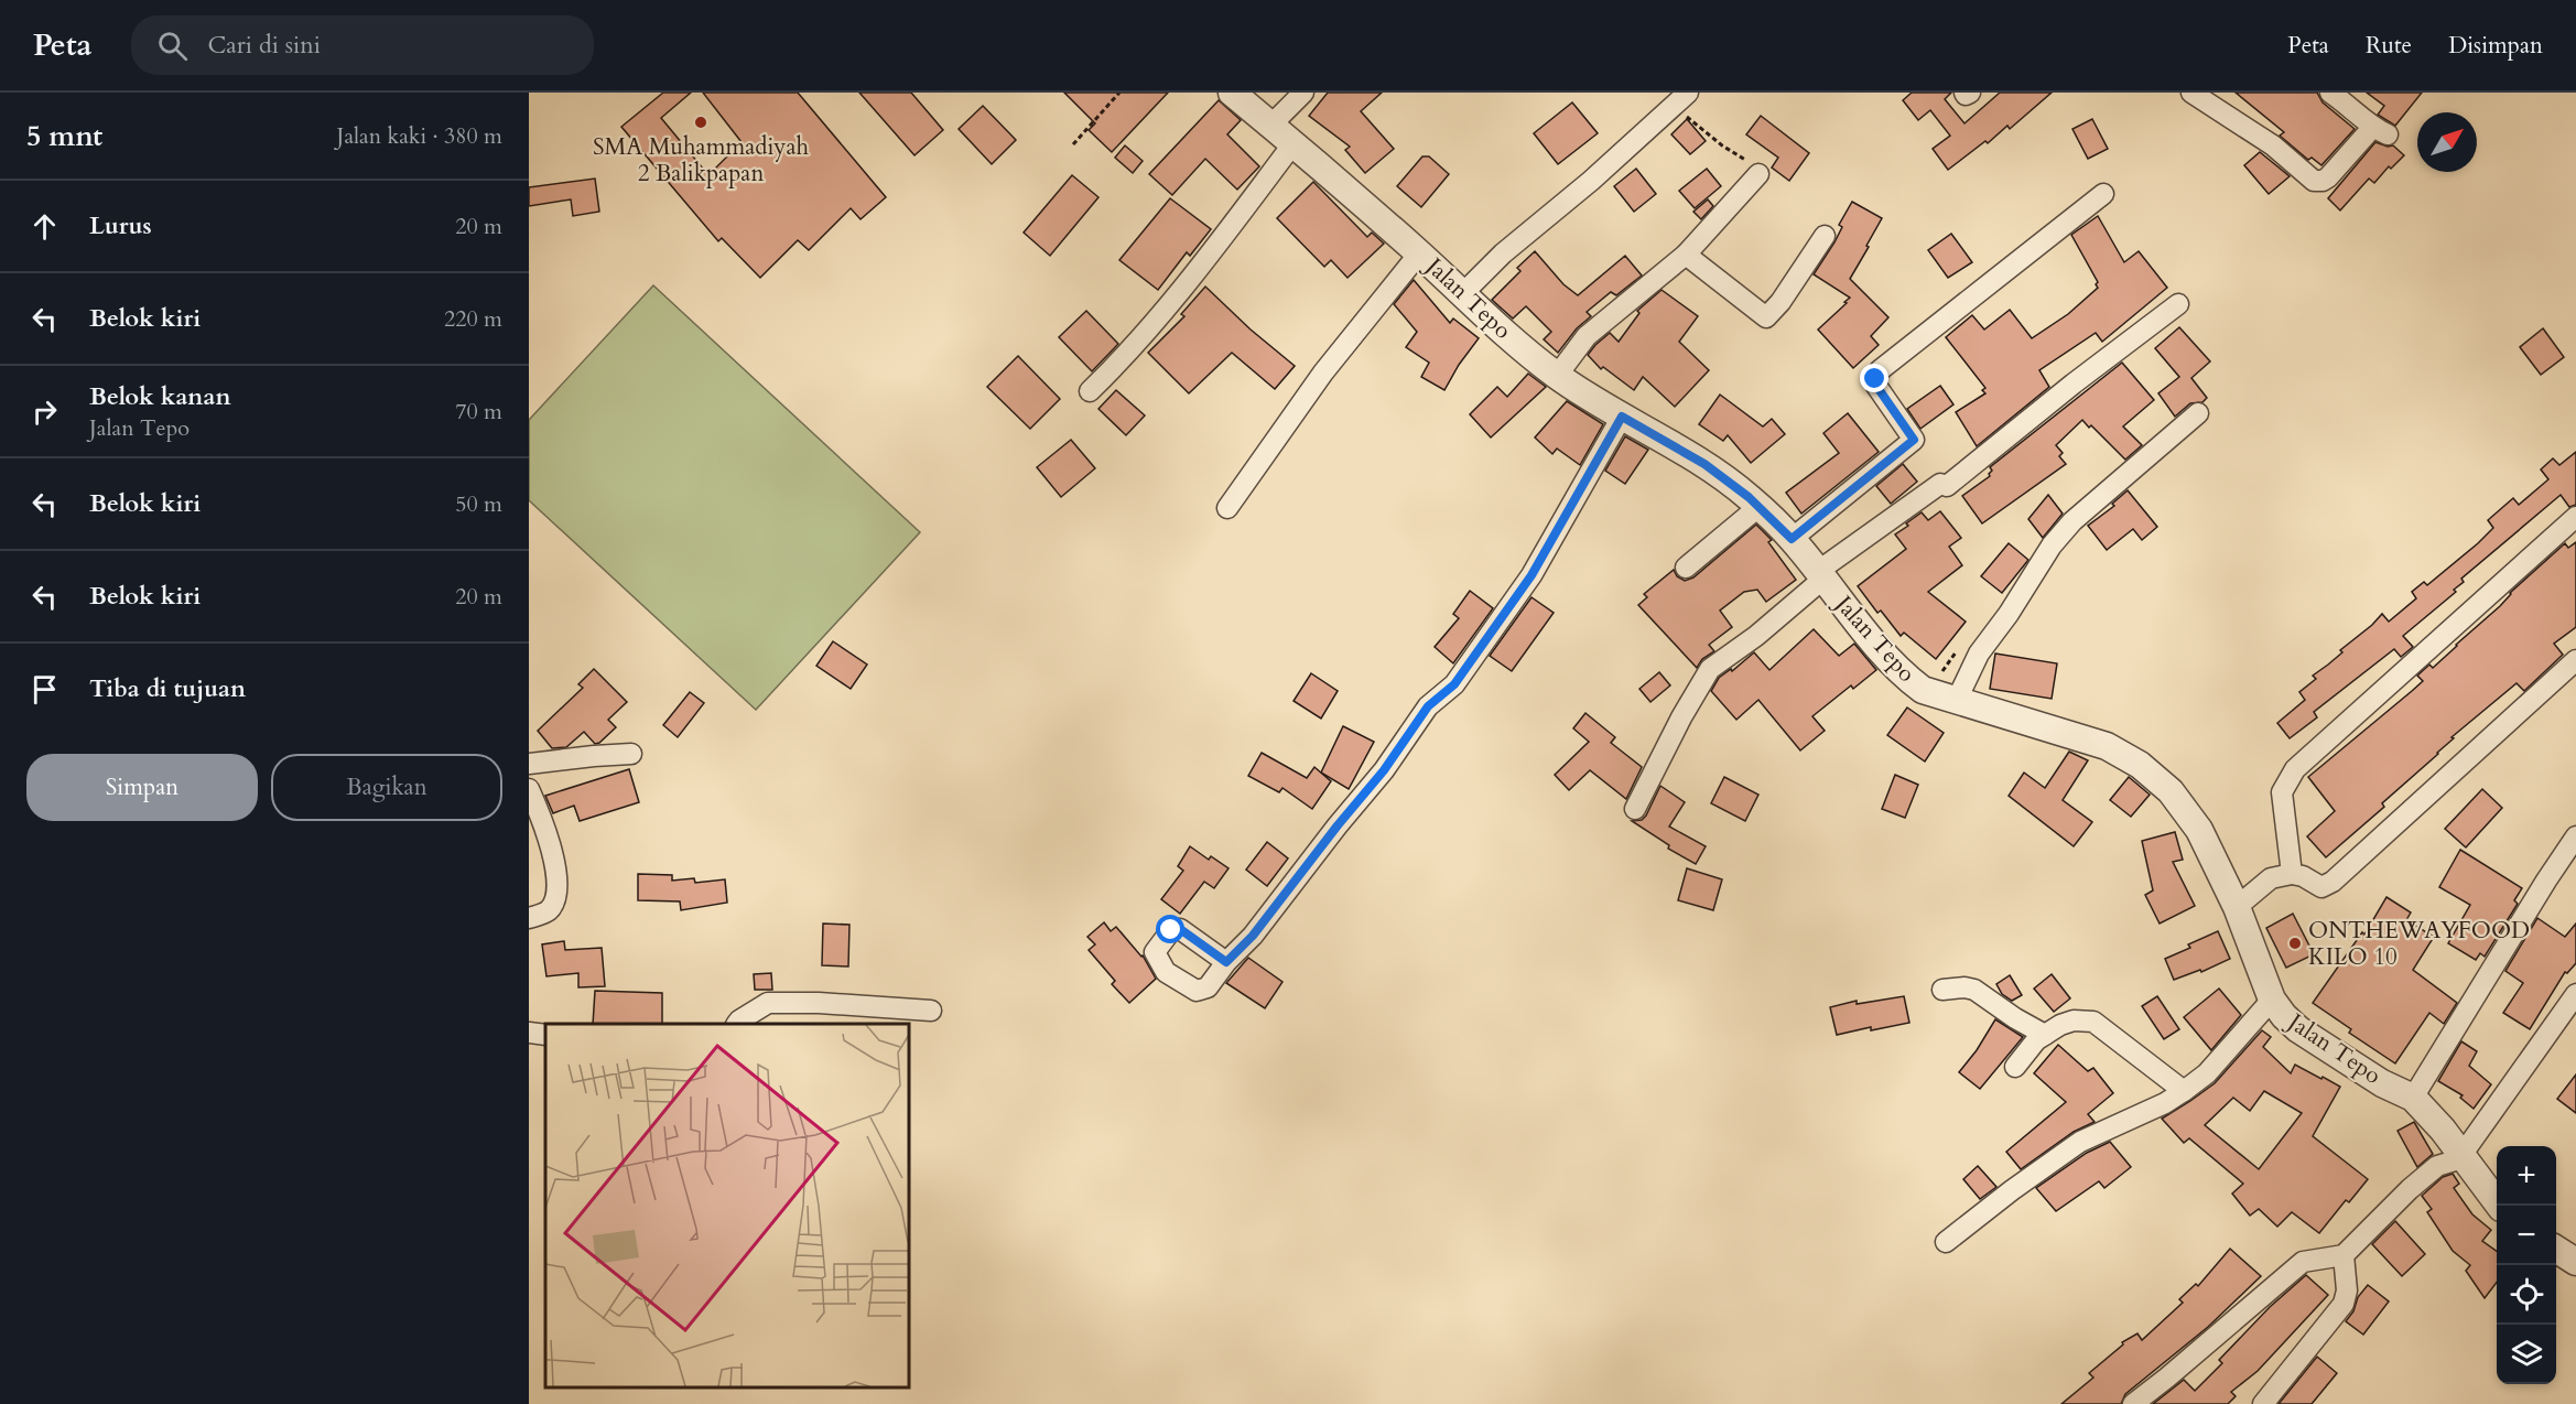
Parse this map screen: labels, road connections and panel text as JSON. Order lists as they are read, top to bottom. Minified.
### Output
{"streets":{"street":["Jalan Tepo"]},"places":["SMA Muhammadiyah 2 Balikpapan","ONTHEWAYFOOD KILO 10"],"north":"top right","page":{"header":"Peta","search":"Cari di sini","nav":["Peta","Rute","Disimpan"],"heading":["5 mnt","Jalan kaki · 380 m"],"list":[["Lurus","20 m"],["Belok kiri","220 m"],["Belok kanan","Jalan Tepo","70 m"],["Belok kiri","50 m"],["Belok kiri","20 m"],"Tiba di tujuan"],"buttons":["Simpan","Bagikan"],"map_buttons":["+","−"]}}
